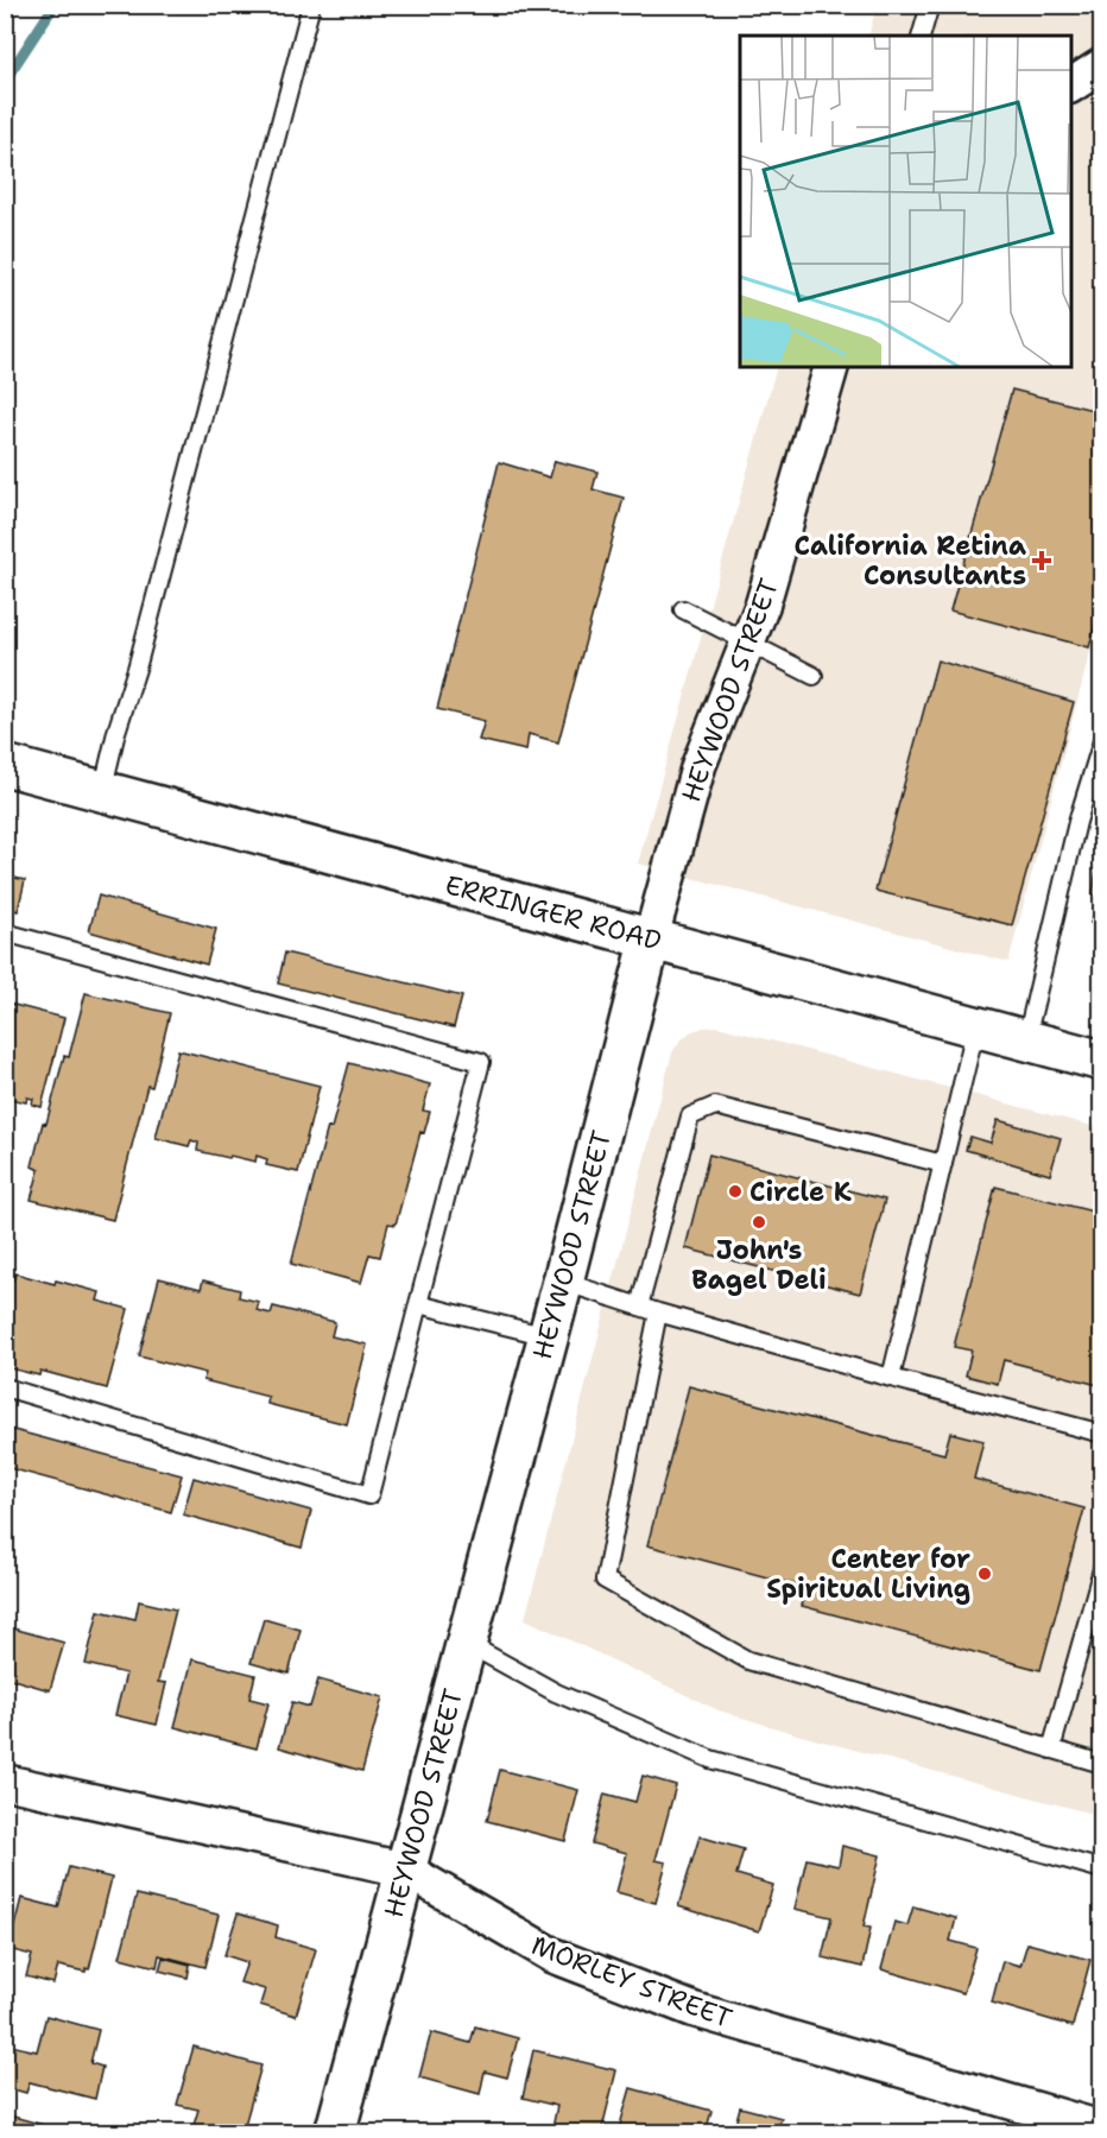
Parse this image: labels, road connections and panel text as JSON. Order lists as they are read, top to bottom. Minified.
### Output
{"streets":{"street":["HEYWOOD STREET","ERRINGER ROAD","MORLEY STREET"]},"crossings":[["HEYWOOD STREET","ERRINGER ROAD"],["HEYWOOD STREET","MORLEY STREET"]],"places":{"health":["California Retina Consultants"],"other":["Circle K","John's Bagel Deli","Center for Spiritual Living"]}}
